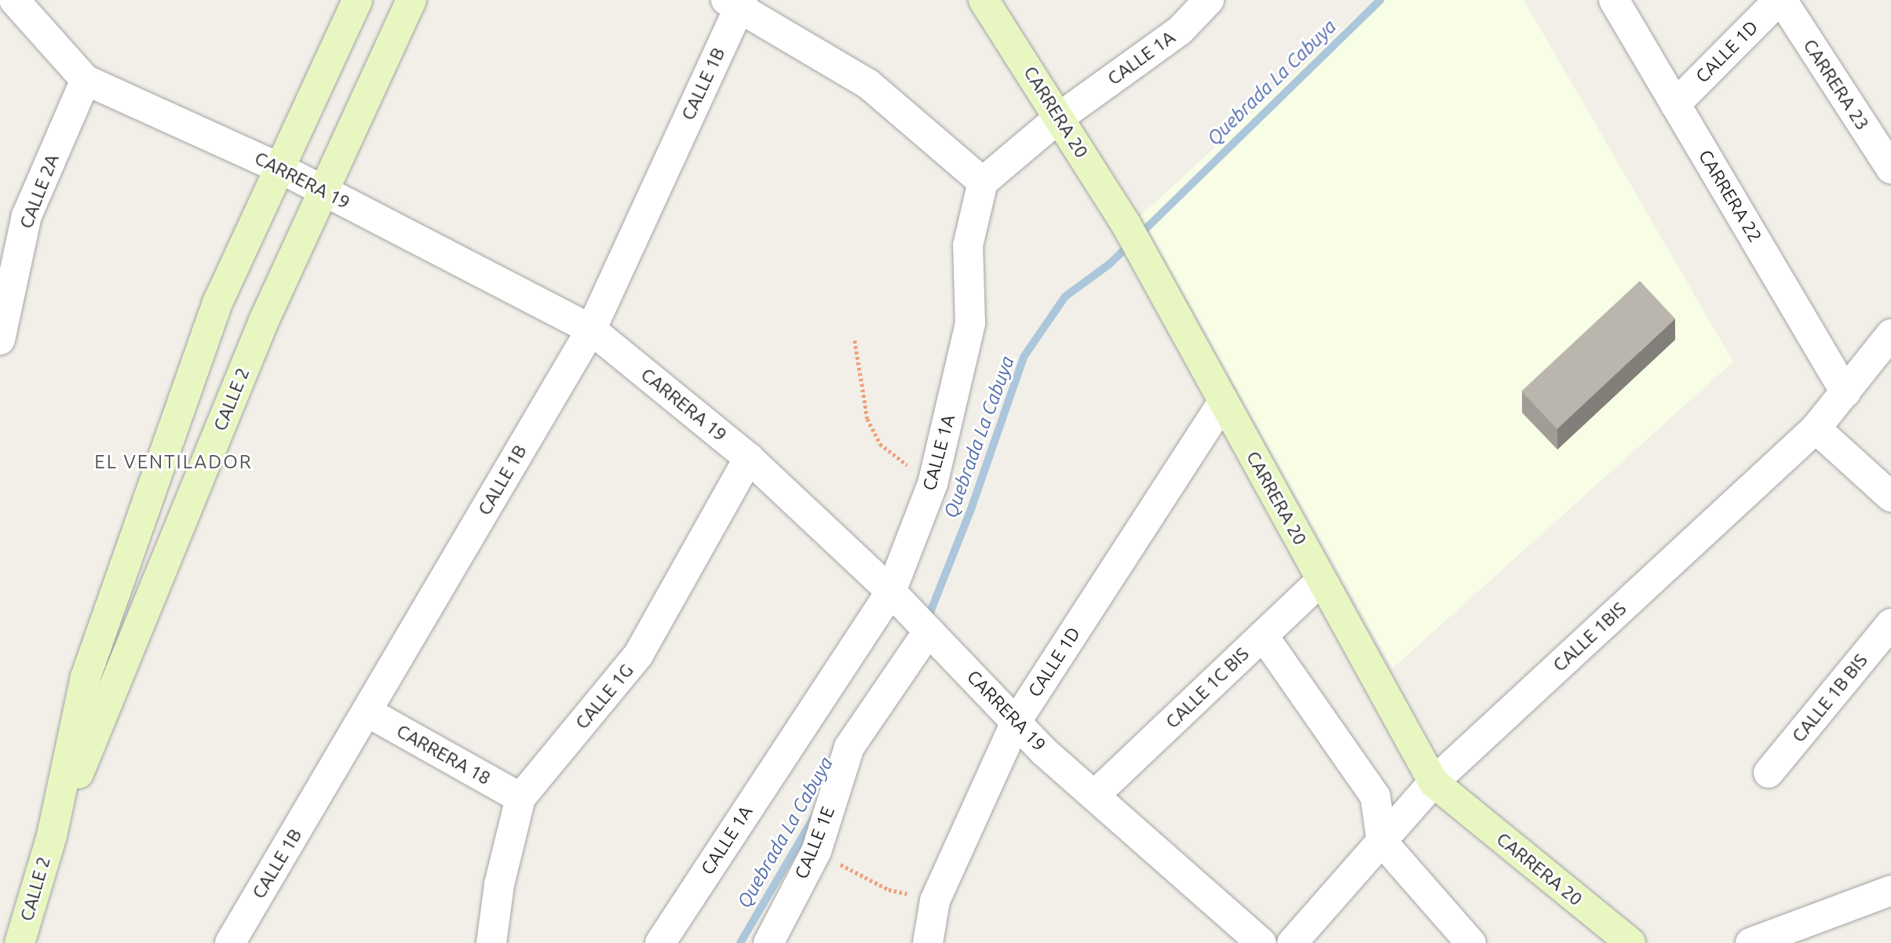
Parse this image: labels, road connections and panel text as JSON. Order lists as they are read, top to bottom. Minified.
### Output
{"streets":{"street":["CALLE 1D","CALLE 1A","CALLE 1B","CARRERA 23","CARRERA 20","CARRERA 19","CALLE 2A","CARRERA 22","CALLE 2","CALLE 1BIS","CALLE 1C BIS","CALLE 1G","CALLE 1B BIS","CARRERA 18","CALLE 1E"]},"crossings":[["CALLE 1D","CARRERA 23"],["CALLE 1D","CARRERA 20"],["CALLE 1D","CARRERA 19"],["CALLE 1D","CARRERA 22"],["CALLE 1A","CARRERA 20"],["CALLE 1A","CARRERA 19"],["CALLE 1A","CALLE 1E"],["CALLE 1B","CARRERA 19"],["CALLE 1B","CARRERA 18"],["CARRERA 20","CALLE 1BIS"],["CARRERA 20","CALLE 1C BIS"],["CARRERA 19","CALLE 2A"],["CARRERA 19","CALLE 2"],["CARRERA 19","CALLE 1C BIS"],["CARRERA 19","CALLE 1G"],["CARRERA 19","CALLE 1E"],["CARRERA 22","CALLE 1BIS"],["CALLE 1G","CARRERA 18"]],"districts":["EL VENTILADOR"],"water":["Quebrada La Cabuya"]}
